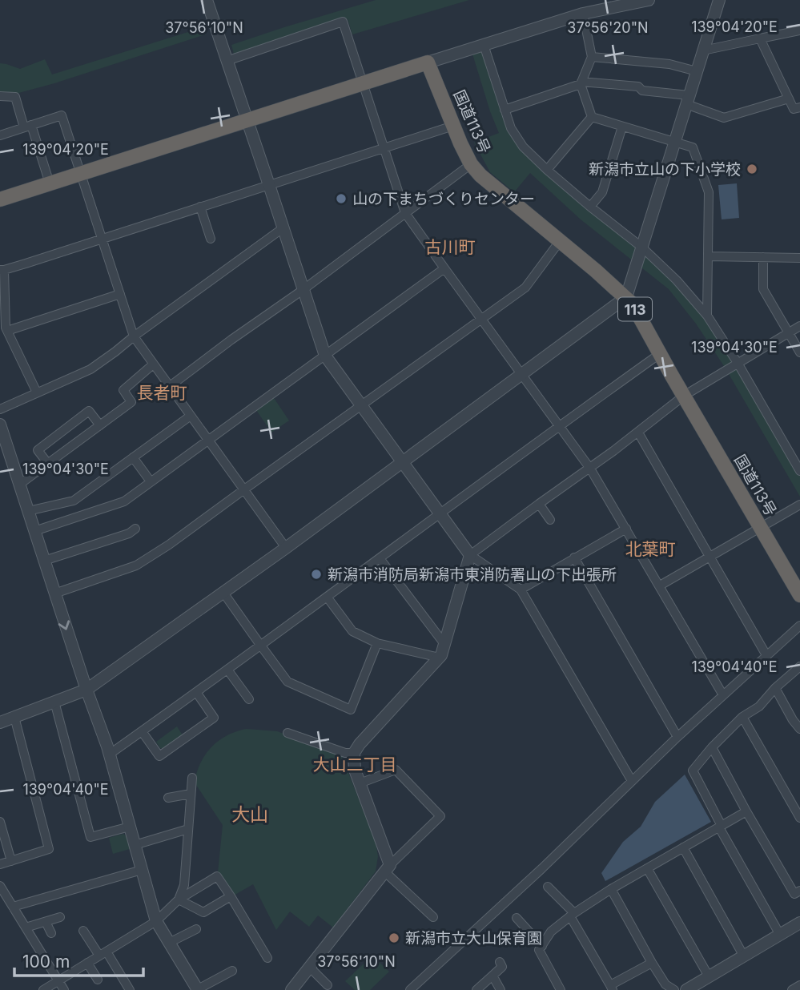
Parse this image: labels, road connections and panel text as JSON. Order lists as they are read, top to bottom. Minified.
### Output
{"streets":{"highway":["国道113号","113"]},"districts":["古川町","長者町","北葉町","大山二丁目","大山"],"places":["新潟市立山の下小学校","山の下まちづくりセンター","新潟市消防局新潟市東消防署山の下出張所","新潟市立大山保育園"],"scale_bar":"100 m","coordinates":["139°04'20\"E","37°56'10\"N","37°56'20\"N","139°04'30\"E","139°04'40\"E"]}
